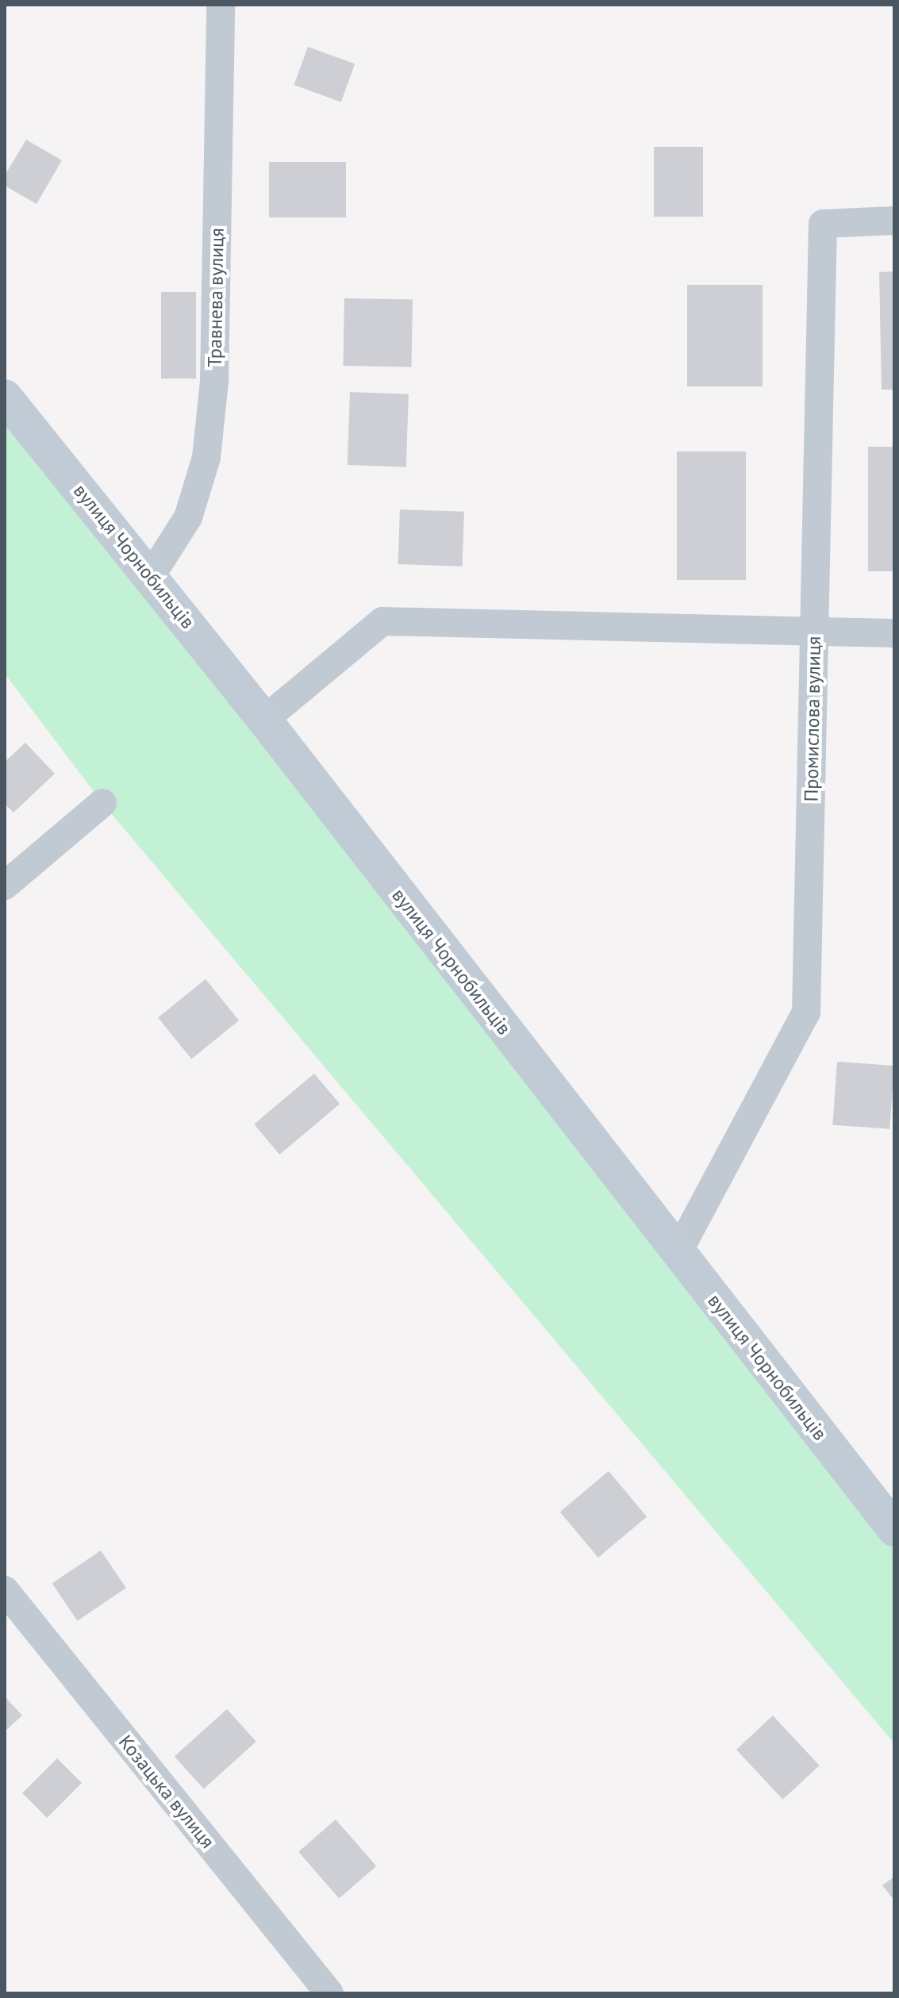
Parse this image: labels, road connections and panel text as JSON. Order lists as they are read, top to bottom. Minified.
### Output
{"streets":{"street":["Травнева вулиця","вулиця Чорнобильців","Промислова вулиця","Козацька вулиця"]},"crossings":[["Травнева вулиця","вулиця Чорнобильців"],["вулиця Чорнобильців","Промислова вулиця"]]}
